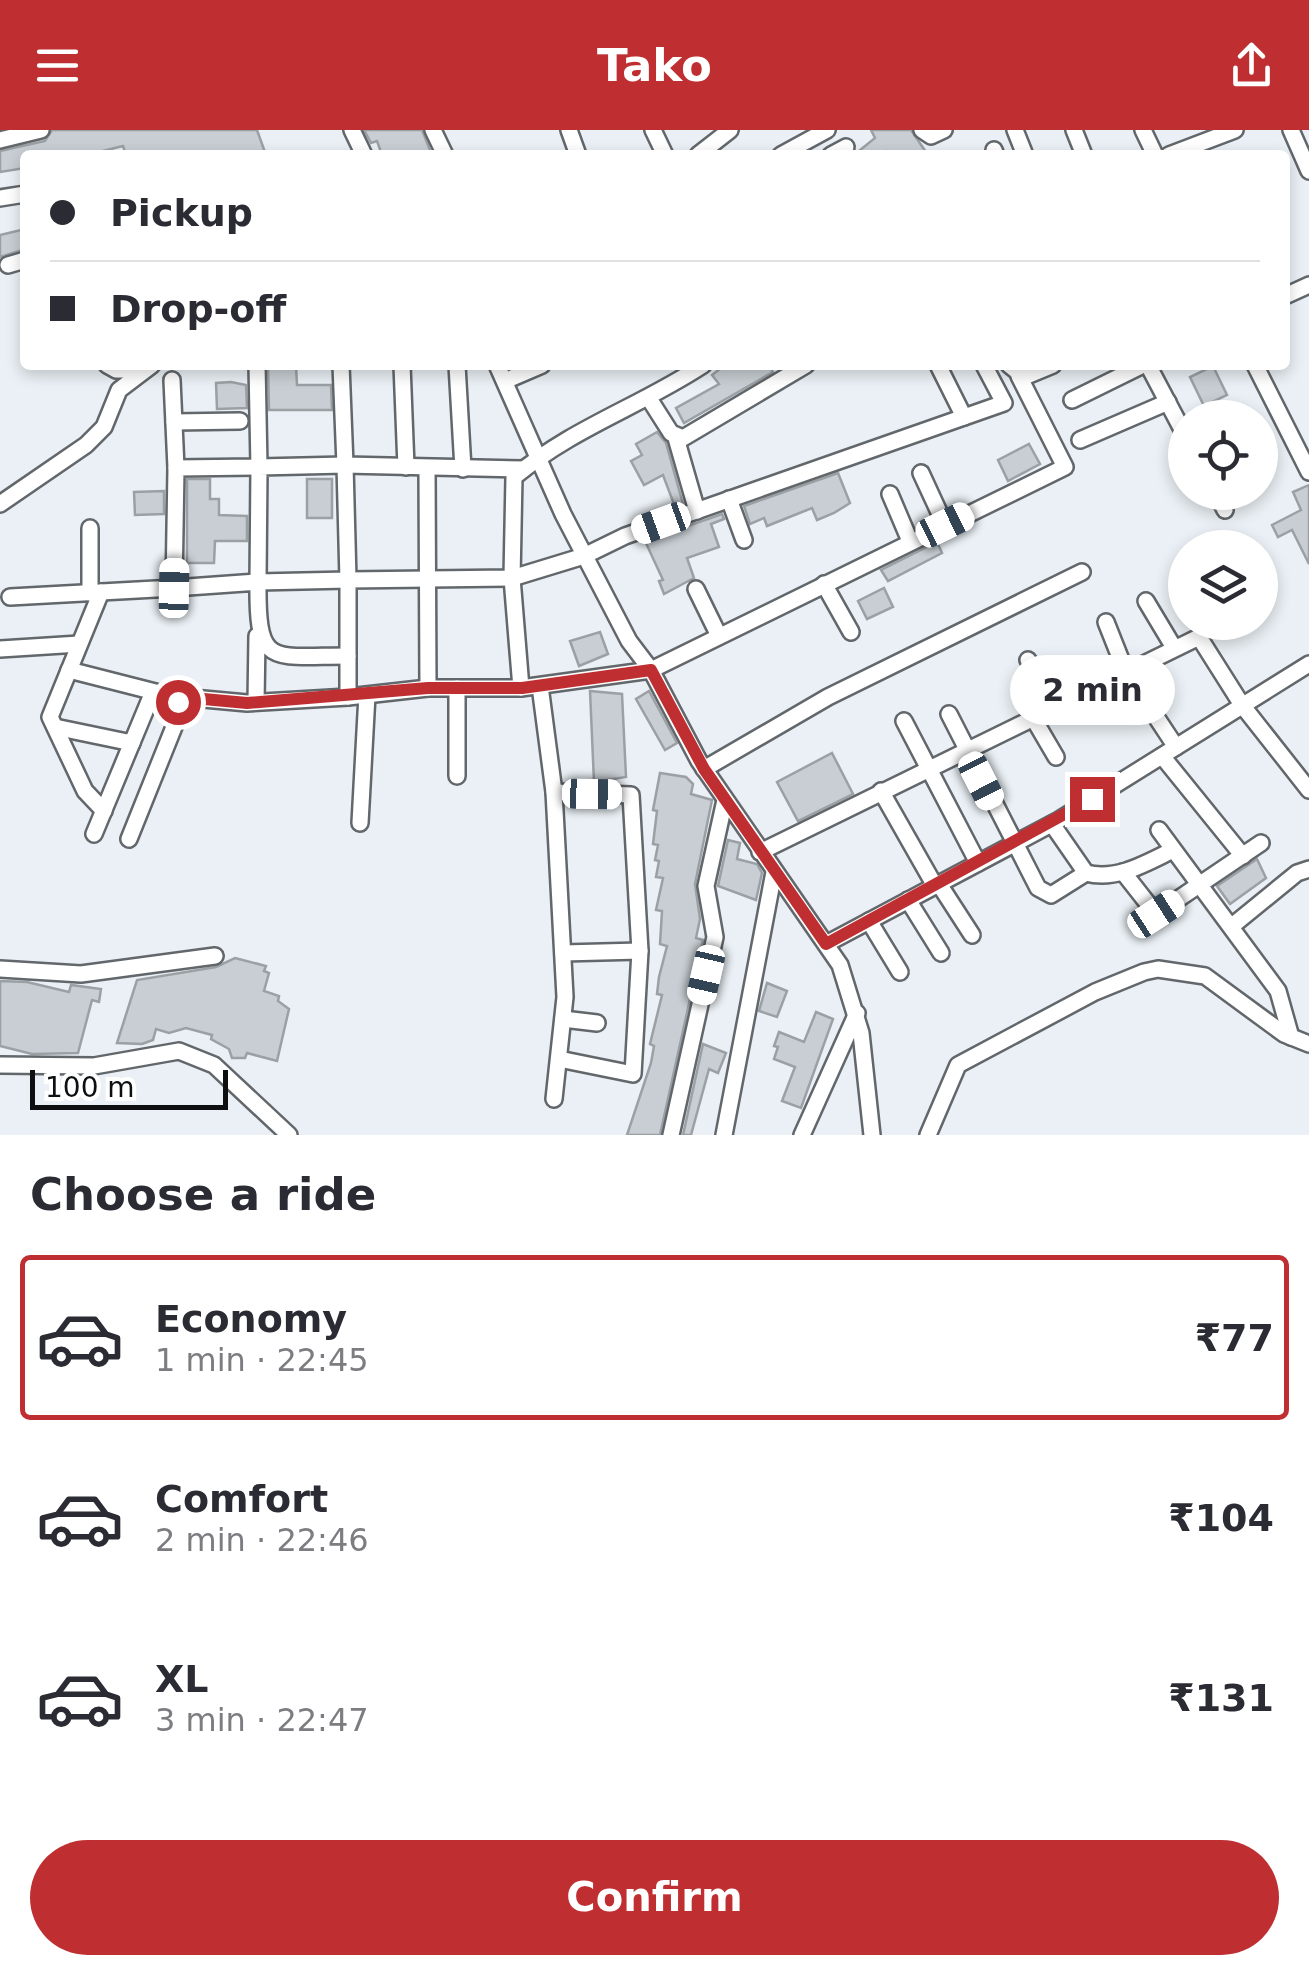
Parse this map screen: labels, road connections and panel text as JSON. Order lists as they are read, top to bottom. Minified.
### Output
{"scale_bar":"100 m","page":{"header":"Tako","banner":["Pickup","Drop-off"],"bubble":"2 min","scale":"100 m","heading":"Choose a ride","list":[{"name":"Economy","note":"1 min · 22:45","value":"₹77"},{"name":"Comfort","note":"2 min · 22:46","value":"₹104"},{"name":"XL","note":"3 min · 22:47","value":"₹131"}],"buttons":"Confirm"}}
